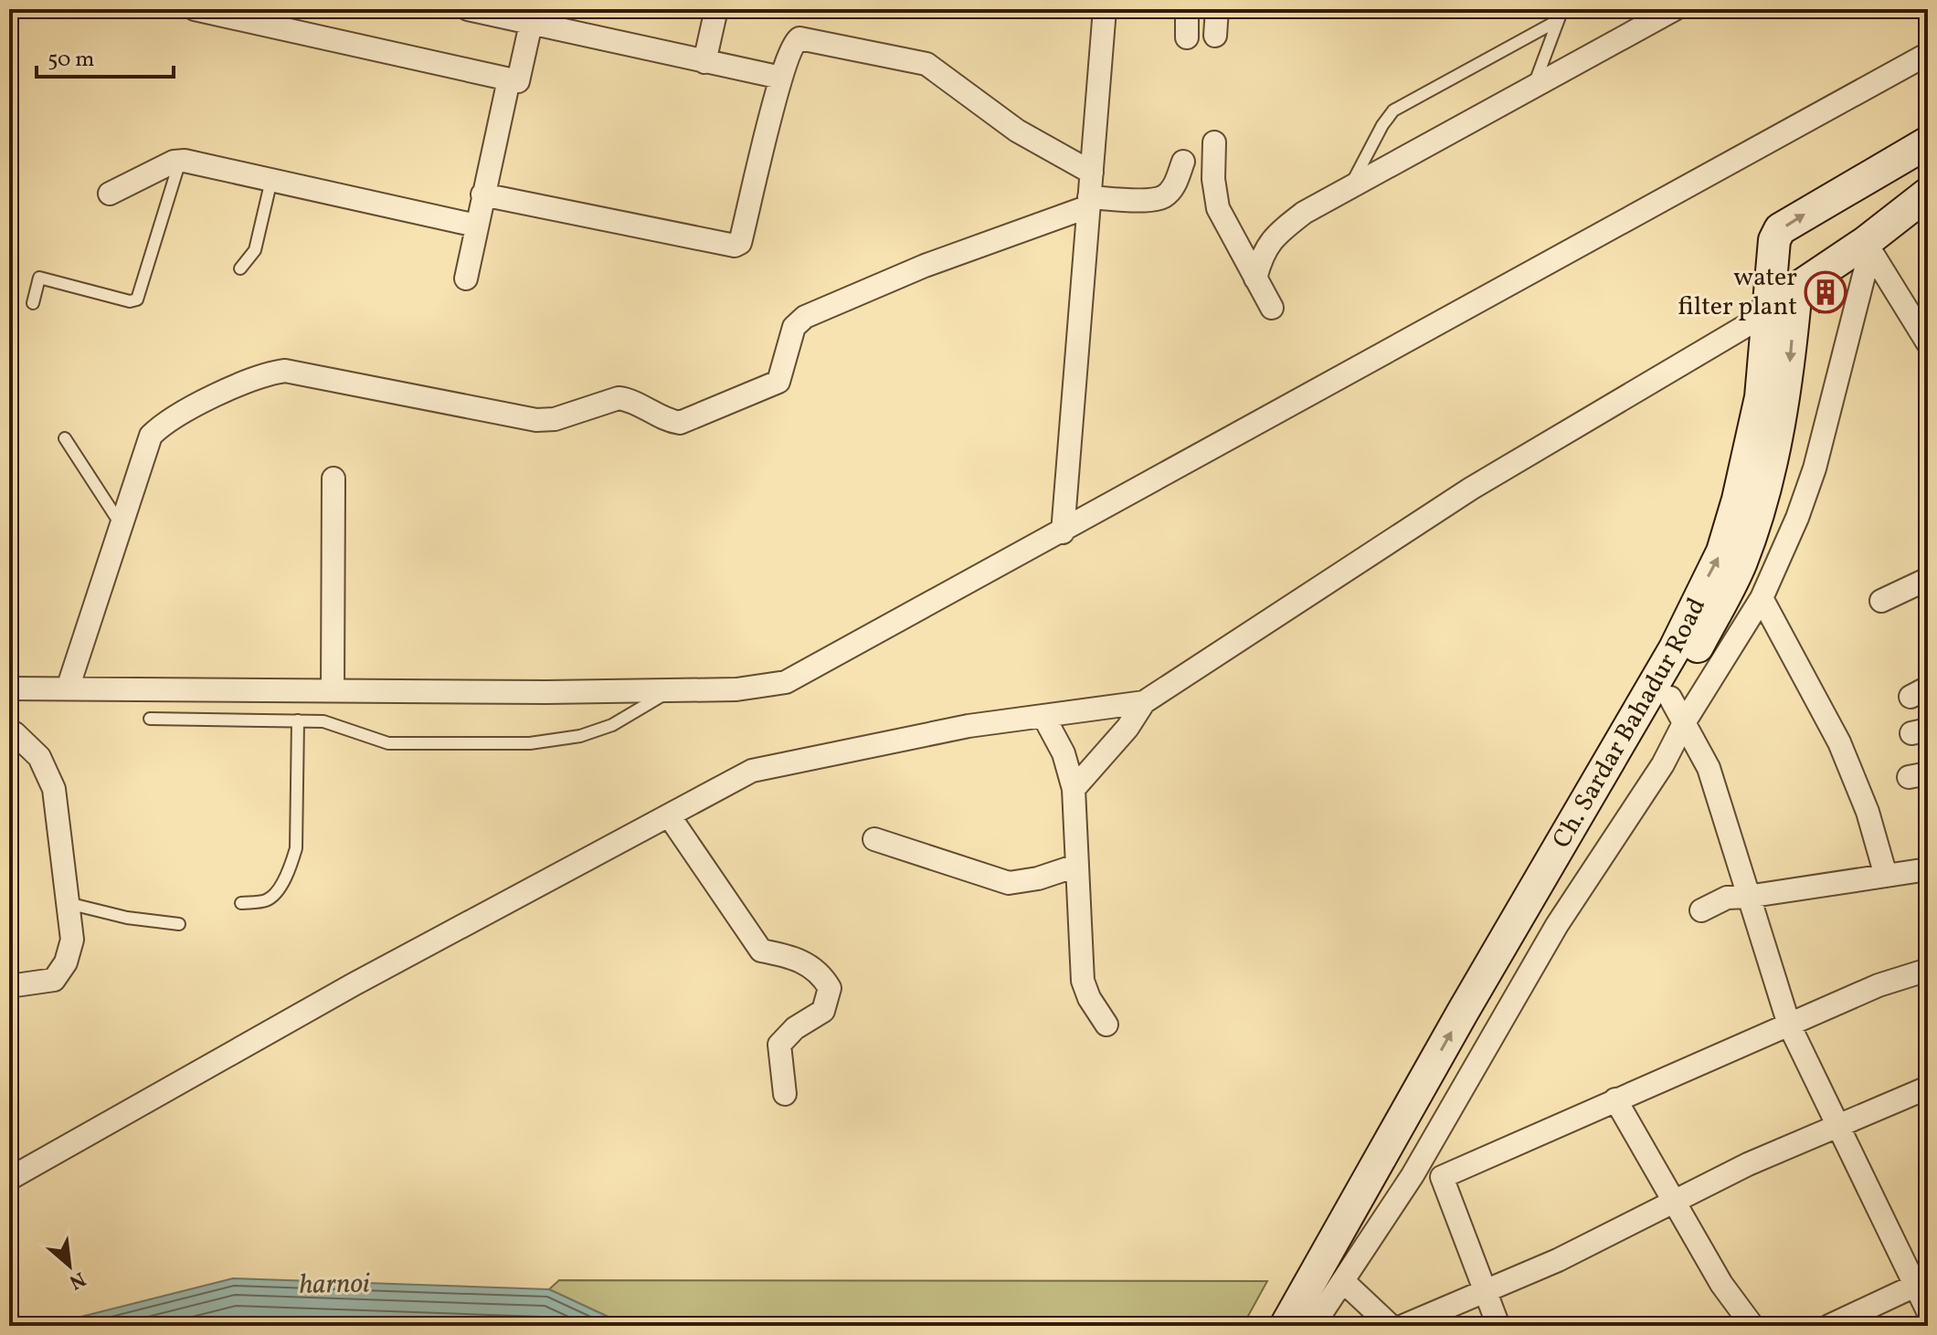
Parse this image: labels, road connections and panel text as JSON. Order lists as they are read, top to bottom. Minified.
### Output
{"streets":{"main road":["Ch. Sardar Bahadur Road"]},"water":["harnoi"],"places":{"building":["water filter plant"]},"scale_bar":"50 m","north":"bottom right"}
